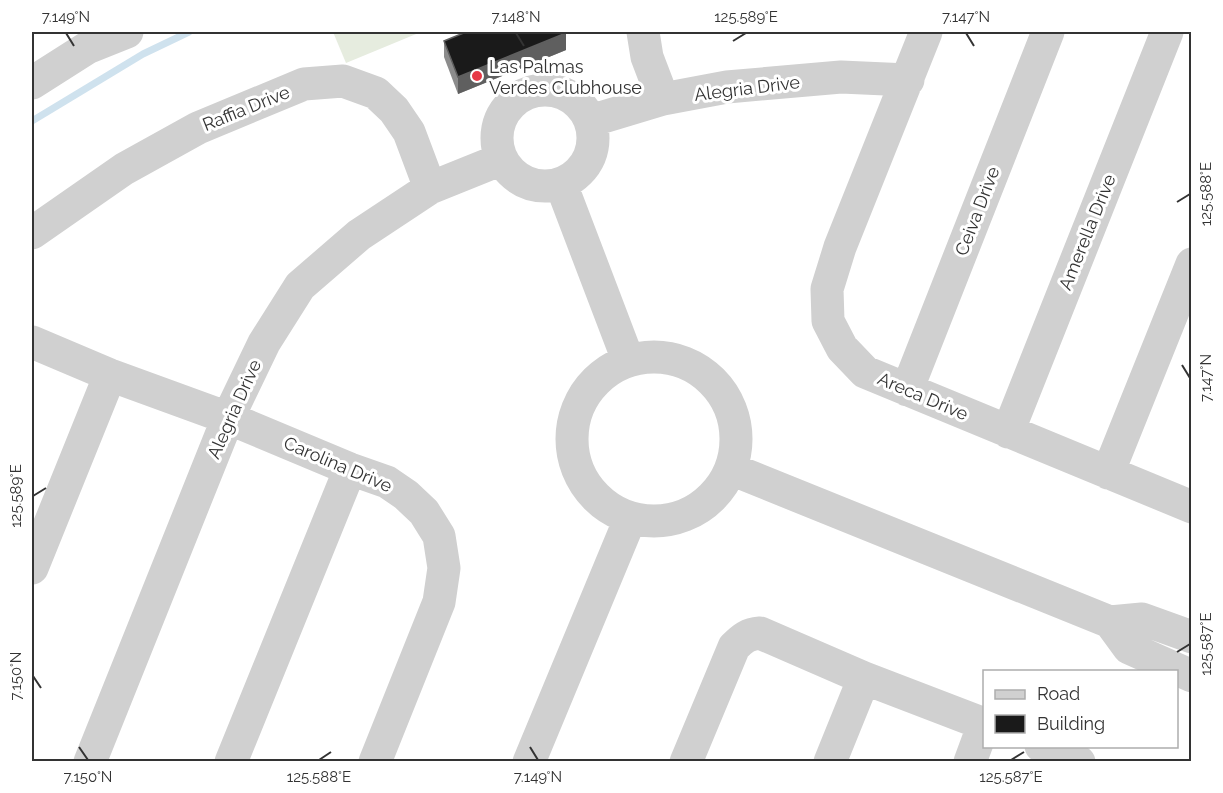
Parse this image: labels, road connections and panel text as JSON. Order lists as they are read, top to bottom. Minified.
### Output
{"streets":{"street":["Alegria Drive","Raffia Drive","Ceiva Drive","Amerella Drive","Areca Drive","Carolina Drive"]},"crossings":[["Alegria Drive","Raffia Drive"],["Alegria Drive","Areca Drive"],["Alegria Drive","Carolina Drive"],["Ceiva Drive","Areca Drive"],["Amerella Drive","Areca Drive"]],"places":["Las Palmas Verdes Clubhouse"],"legend":["Road","Building"],"coordinates":["7.149°N","7.148°N","125.589°E","7.147°N","125.588°E","125.587°E","7.150°N"]}
